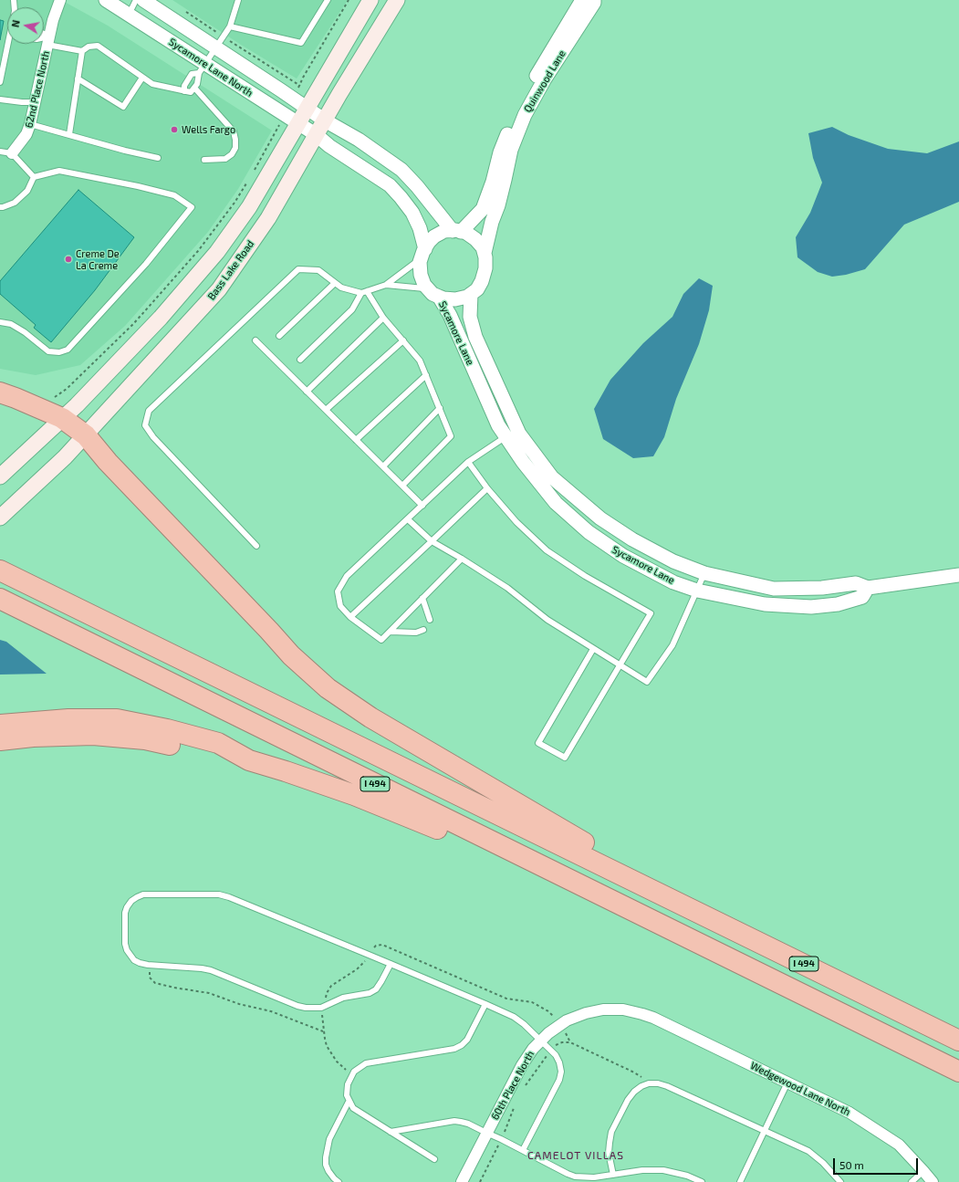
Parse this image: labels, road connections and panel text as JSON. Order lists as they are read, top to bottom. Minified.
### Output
{"streets":{"highway":["I 494"],"main road":["Bass Lake Road"],"street":["Sycamore Lane North","Quinwood Lane","62nd Place North","Sycamore Lane","60th Place North","Wedgewood Lane North"]},"crossings":[["Sycamore Lane North","Bass Lake Road"],["Quinwood Lane","Sycamore Lane"],["60th Place North","Wedgewood Lane North"]],"districts":["CAMELOT VILLAS"],"places":["Wells Fargo","Creme De La Creme"],"scale_bar":"50 m","north":"left"}
